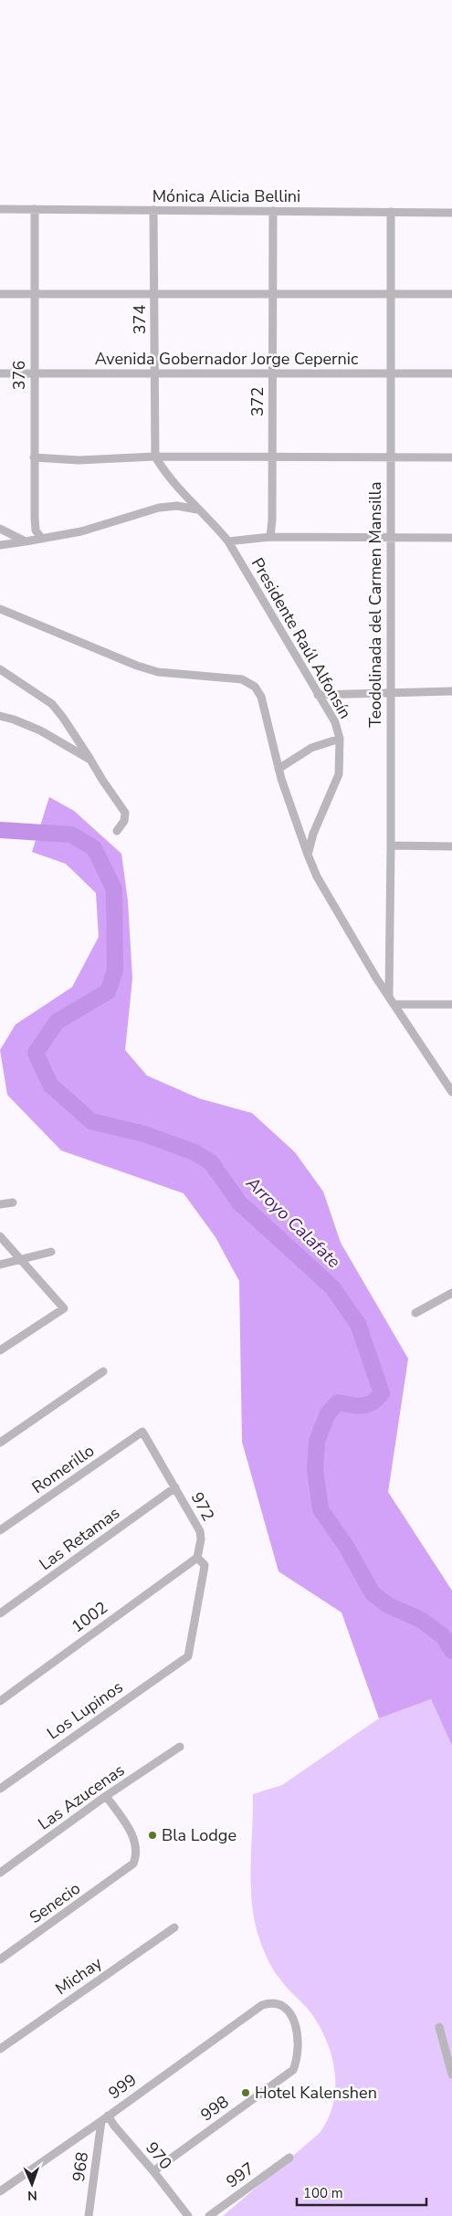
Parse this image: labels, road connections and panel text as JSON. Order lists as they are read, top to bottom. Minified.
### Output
{"streets":{"street":["Mónica Alicia Bellini","374","Avenida Gobernador Jorge Cepernic","376","372","Teodolinada del Carmen Mansilla","Presidente Raúl Alfonsín","Romerillo","972","Las Retamas","1002","Los Lupinos","Las Azucenas","Senecio","Michay","999","998","970","968","997"]},"crossings":[["Mónica Alicia Bellini","374"],["Mónica Alicia Bellini","376"],["Mónica Alicia Bellini","372"],["Mónica Alicia Bellini","Teodolinada del Carmen Mansilla"],["374","Avenida Gobernador Jorge Cepernic"],["374","Presidente Raúl Alfonsín"],["Avenida Gobernador Jorge Cepernic","376"],["Avenida Gobernador Jorge Cepernic","372"],["Avenida Gobernador Jorge Cepernic","Teodolinada del Carmen Mansilla"],["Romerillo","972"],["972","Las Retamas"],["972","1002"],["972","Los Lupinos"],["Las Azucenas","Senecio"],["999","998"],["999","970"],["999","968"],["998","970"],["970","968"]],"water":["Arroyo Calafate"],"places":["Bla Lodge","Hotel Kalenshen"],"scale_bar":"100 m","north":"bottom"}
